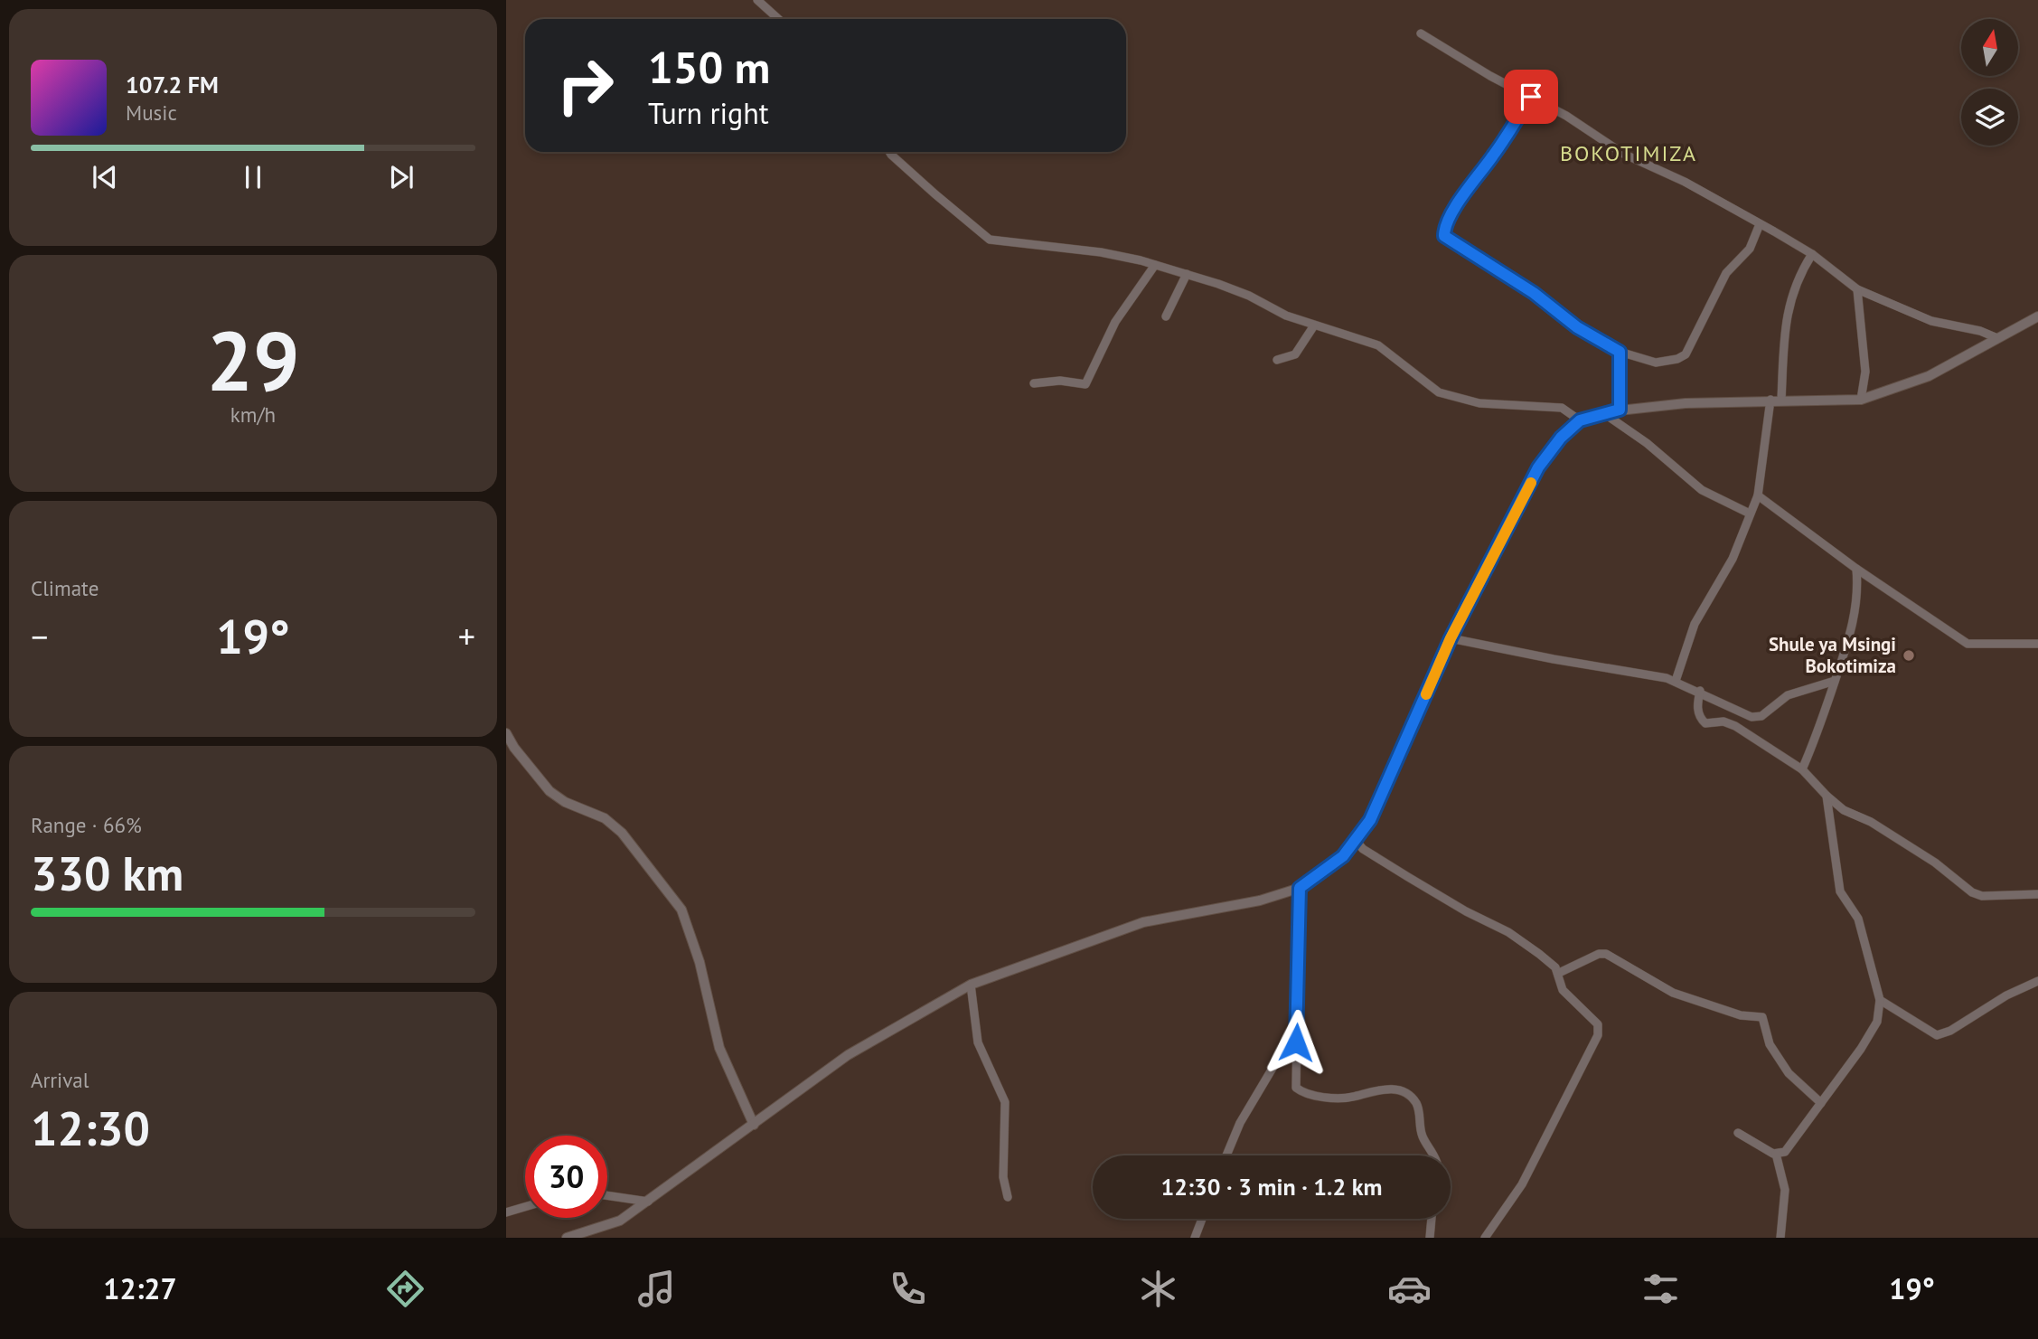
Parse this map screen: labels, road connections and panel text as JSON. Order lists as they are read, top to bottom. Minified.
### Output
{"districts":["BOKOTIMIZA"],"places":["Shule ya Msingi Bokotimiza"],"north":"top","page":{"turn":["150 m","Turn right"],"song":["107.2 FM","Music"],"tile":[["29","km/h"],"Climate",["Range · 66%","330 km"],["Arrival","12:30"]],"heat":["−","19°","+"],"limit":"30","trip":"12:30 · 3 min · 1.2 km","tabs":["12:27","19°"]}}
